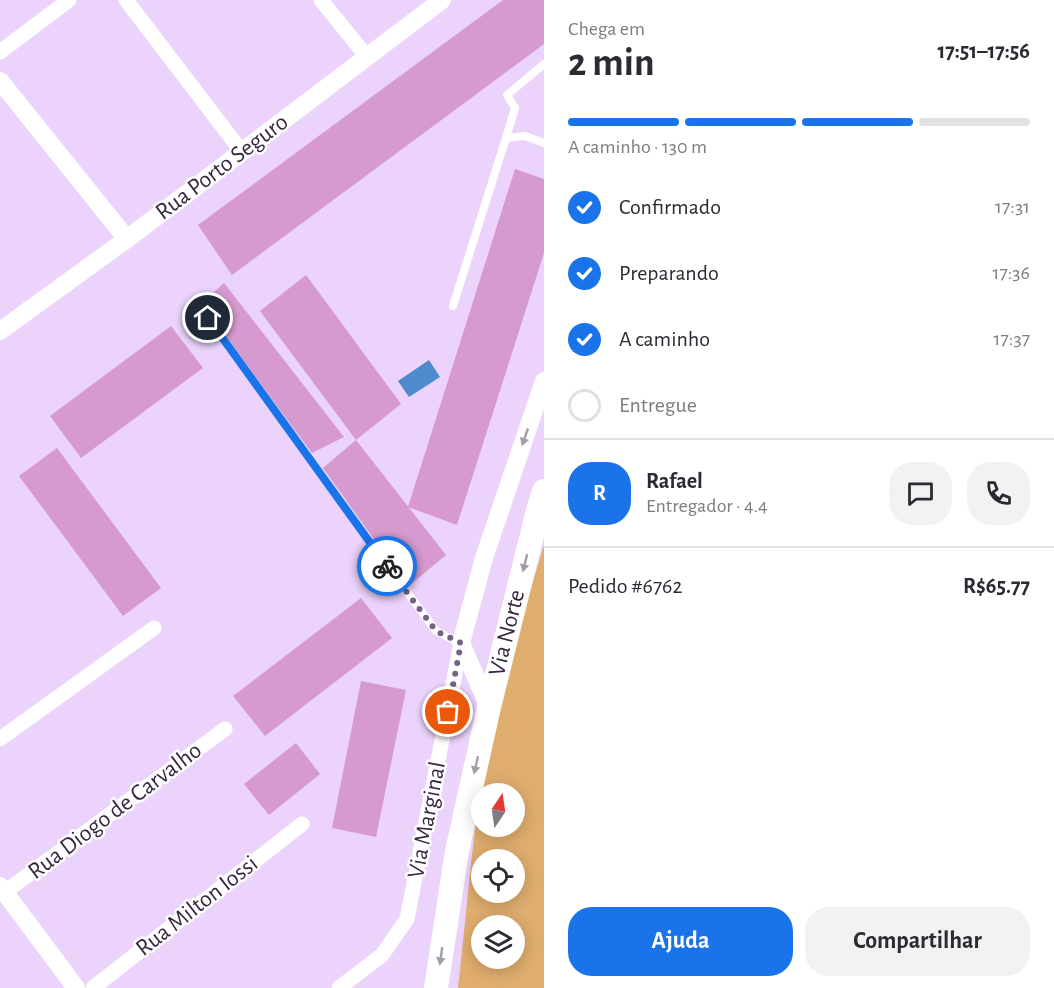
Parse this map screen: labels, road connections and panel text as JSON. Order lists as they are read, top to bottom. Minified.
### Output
{"streets":{"main road":["Via Norte"],"street":["Rua Porto Seguro","Rua Diogo de Carvalho","Via Marginal","Rua Milton Iossi"]},"one_way":["Via Norte"],"north":"top","page":{"heading":["2 min","Chega em","17:51–17:56"],"panel":["Rafael","Entregador · 4.4","Pedido #6762","R$65.77"],"bar":"A caminho · 130 m","list":[["Confirmado","17:31"],["Preparando","17:36"],["A caminho","17:37"],"Entregue"],"round":"R","buttons":["Ajuda","Compartilhar"]}}
